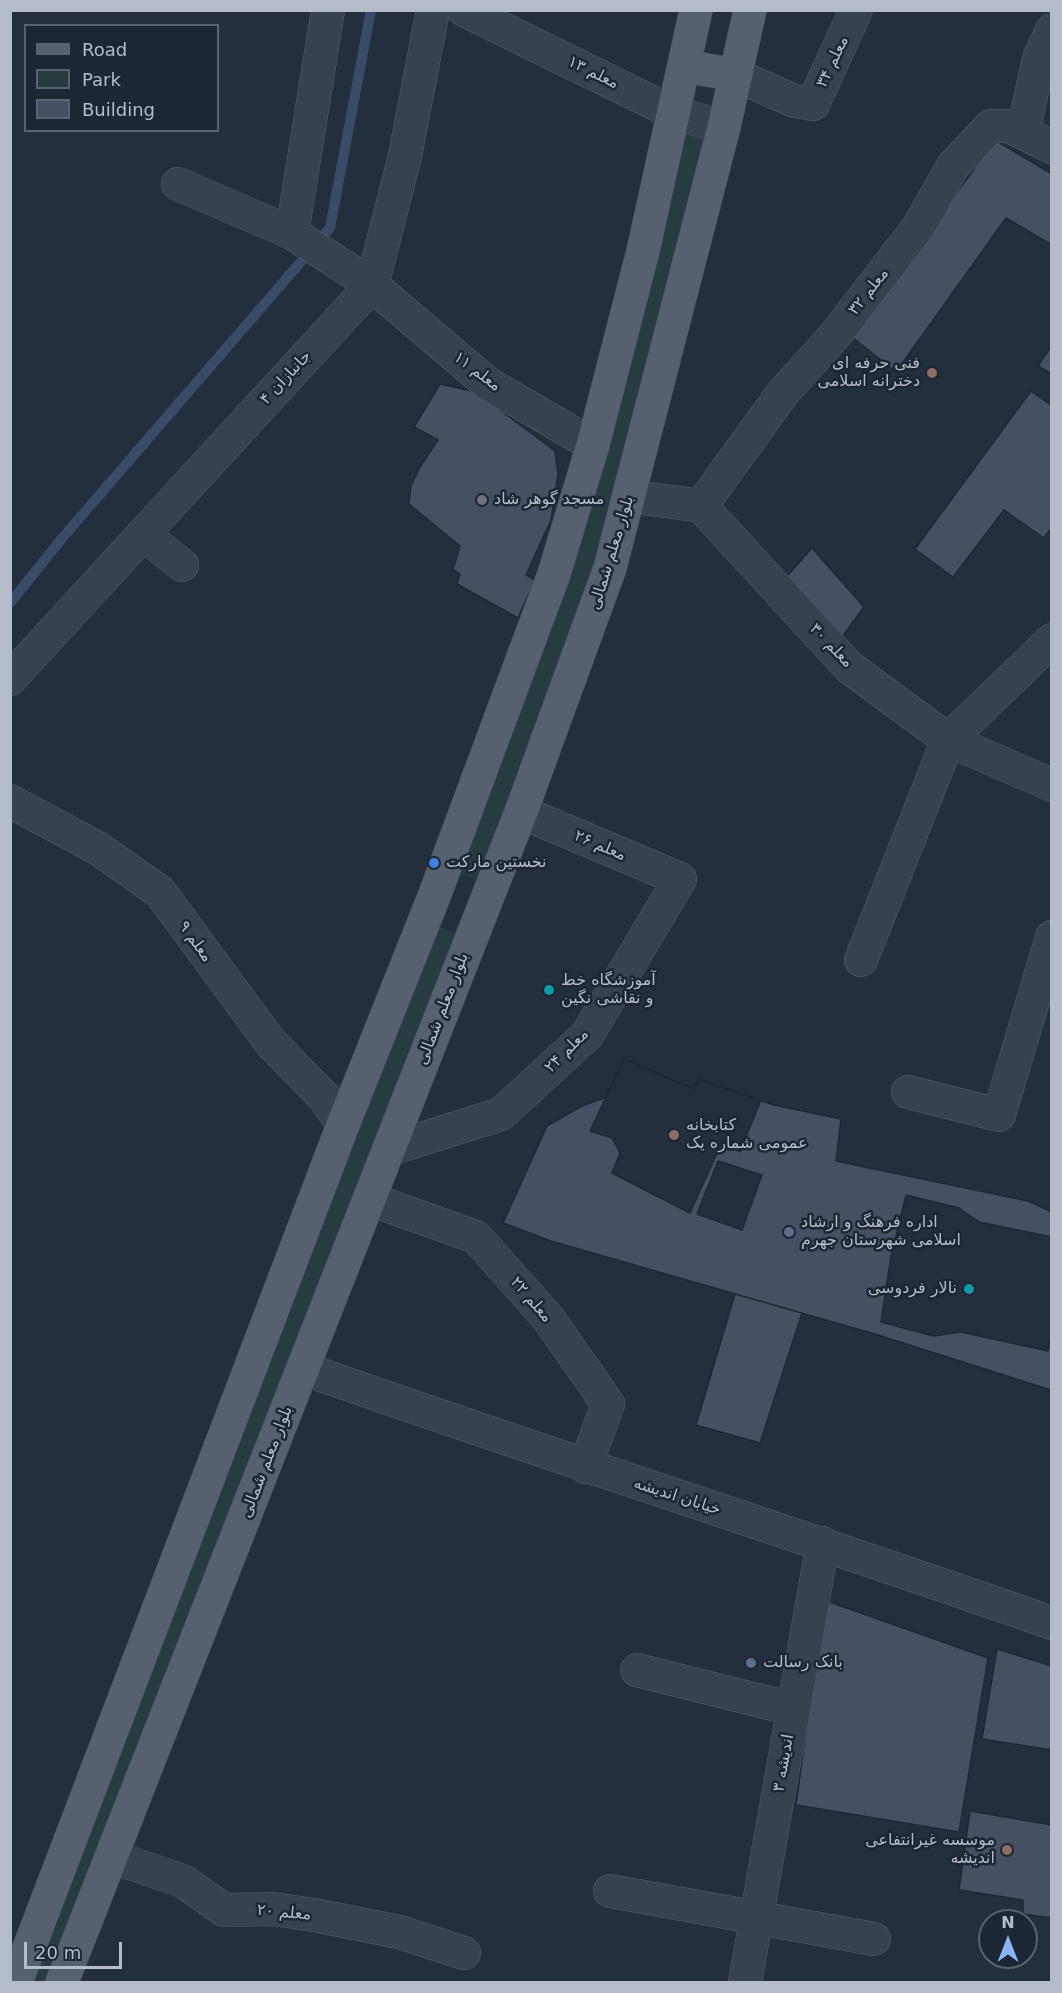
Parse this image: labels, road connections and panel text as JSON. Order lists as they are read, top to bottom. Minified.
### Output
{"streets":{"main road":["بلوار معلم شمالی"],"street":["معلم ۳۴","معلم ۱۳","معلم ۳۲","معلم ۱۱","جانبازان ۴","معلم ۳۰","معلم ۲۶","معلم ۹","معلم ۲۴","معلم ۲۲","خیابان اندیشه","اندیشه ۳","معلم ۲۰"]},"crossings":[["معلم ۳۴","بلوار معلم شمالی"],["معلم ۱۳","بلوار معلم شمالی"],["معلم ۳۲","معلم ۳۰"],["معلم ۱۱","جانبازان ۴"],["بلوار معلم شمالی","معلم ۲۶"],["بلوار معلم شمالی","معلم ۲۴"],["بلوار معلم شمالی","معلم ۲۲"],["بلوار معلم شمالی","خیابان اندیشه"],["بلوار معلم شمالی","معلم ۲۰"],["معلم ۲۶","معلم ۲۴"],["معلم ۲۲","خیابان اندیشه"],["خیابان اندیشه","اندیشه ۳"]],"places":["فنی حرفه ای دخترانه اسلامی","مسجد گوهر شاد","نخستین مارکت","آموزشگاه خط و نقاشی نگین","کتابخانه عمومی شماره یک","اداره فرهنگ و ارشاد اسلامی شهرستان جهرم","نالار فردوسی","بانک رسالت","موسسه غیرانتفاعی اندیشه"],"legend":["Road","Park","Building"],"scale_bar":"20 m","north":"top"}
